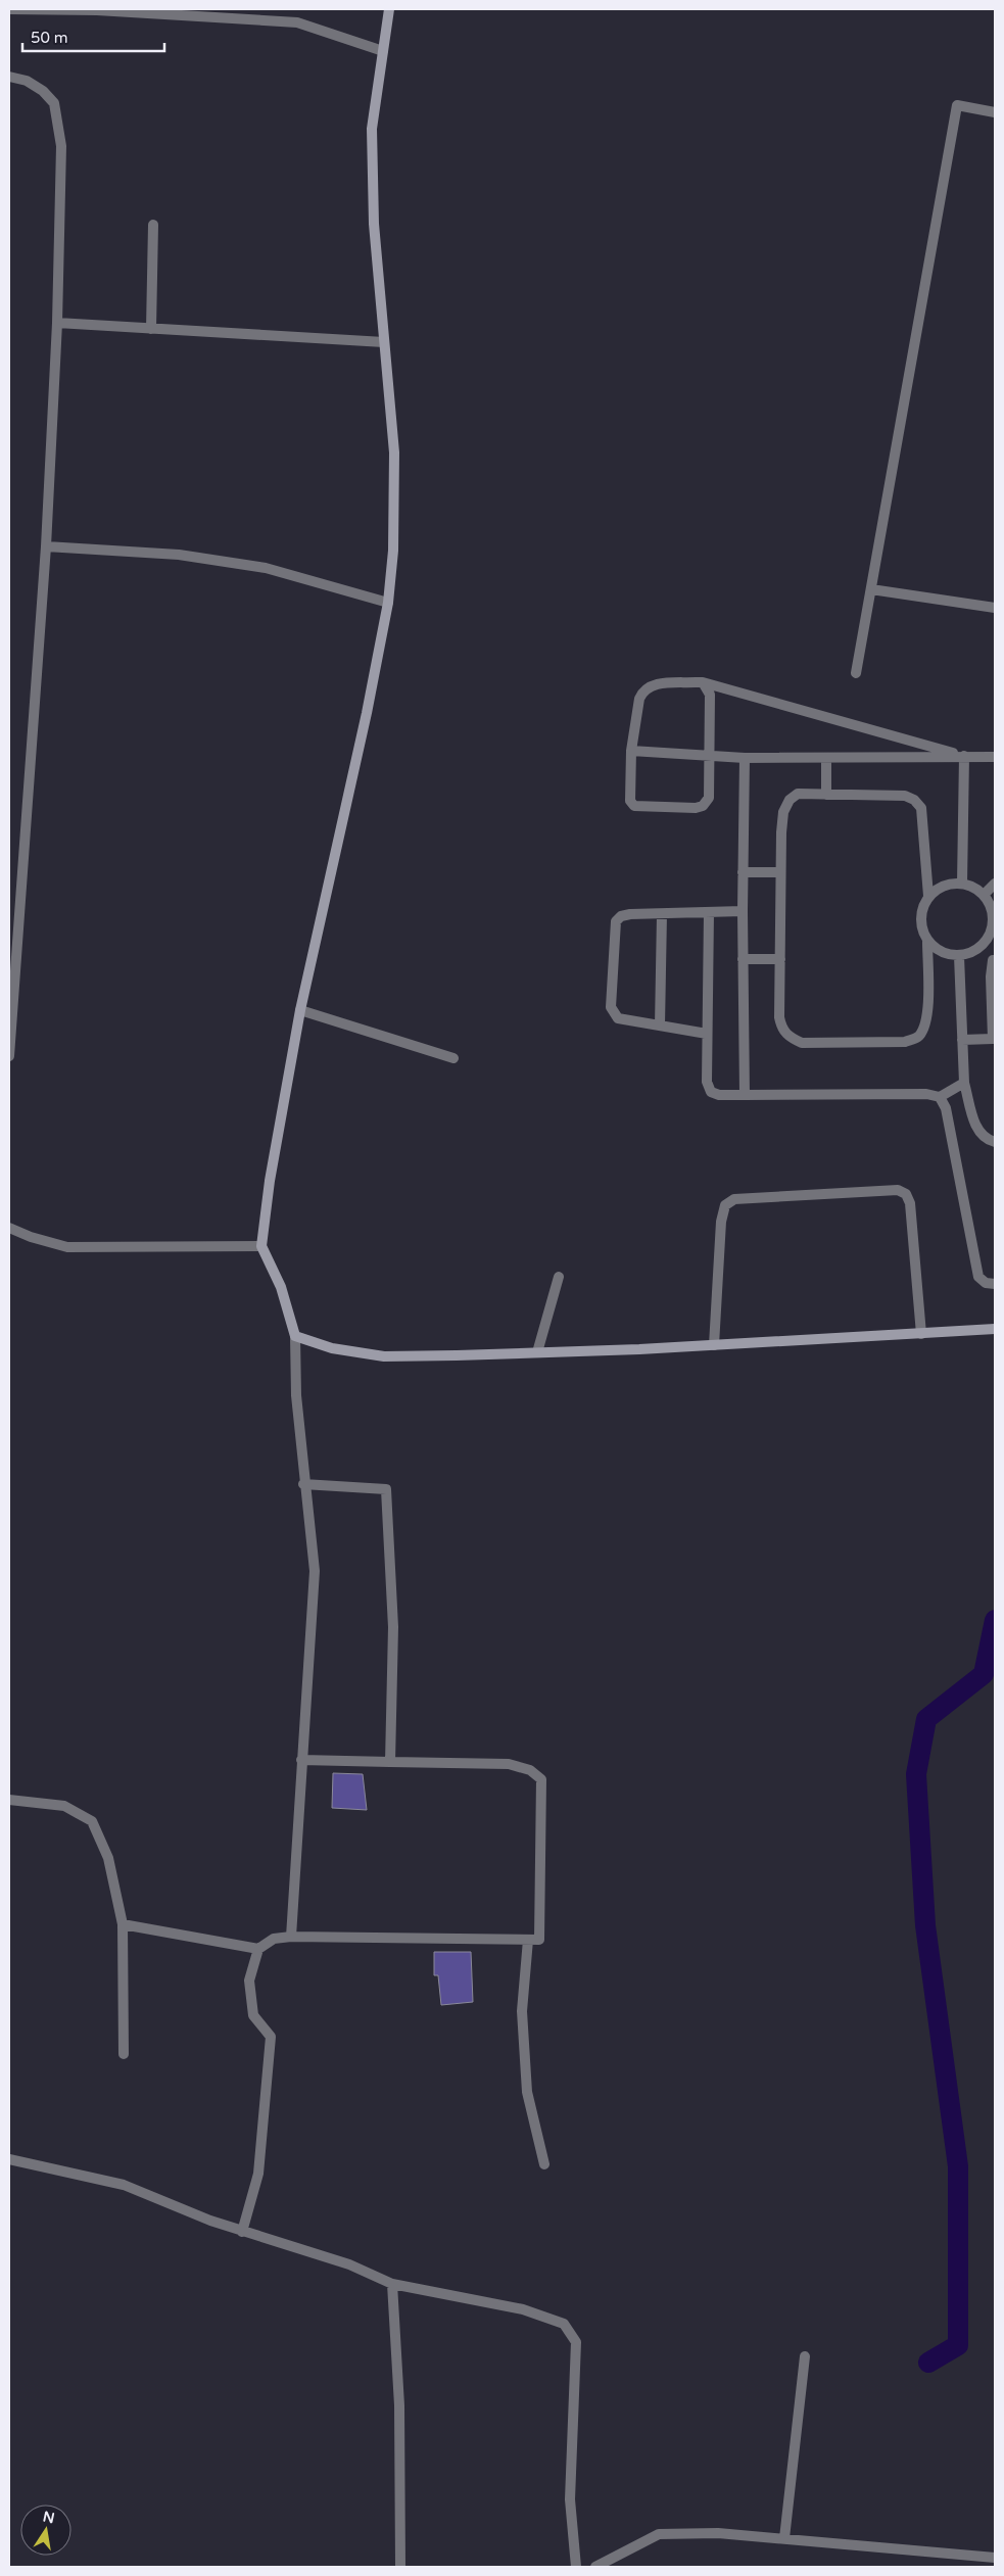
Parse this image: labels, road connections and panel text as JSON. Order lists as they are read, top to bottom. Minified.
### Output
{"scale_bar":"50 m","north":"top"}
